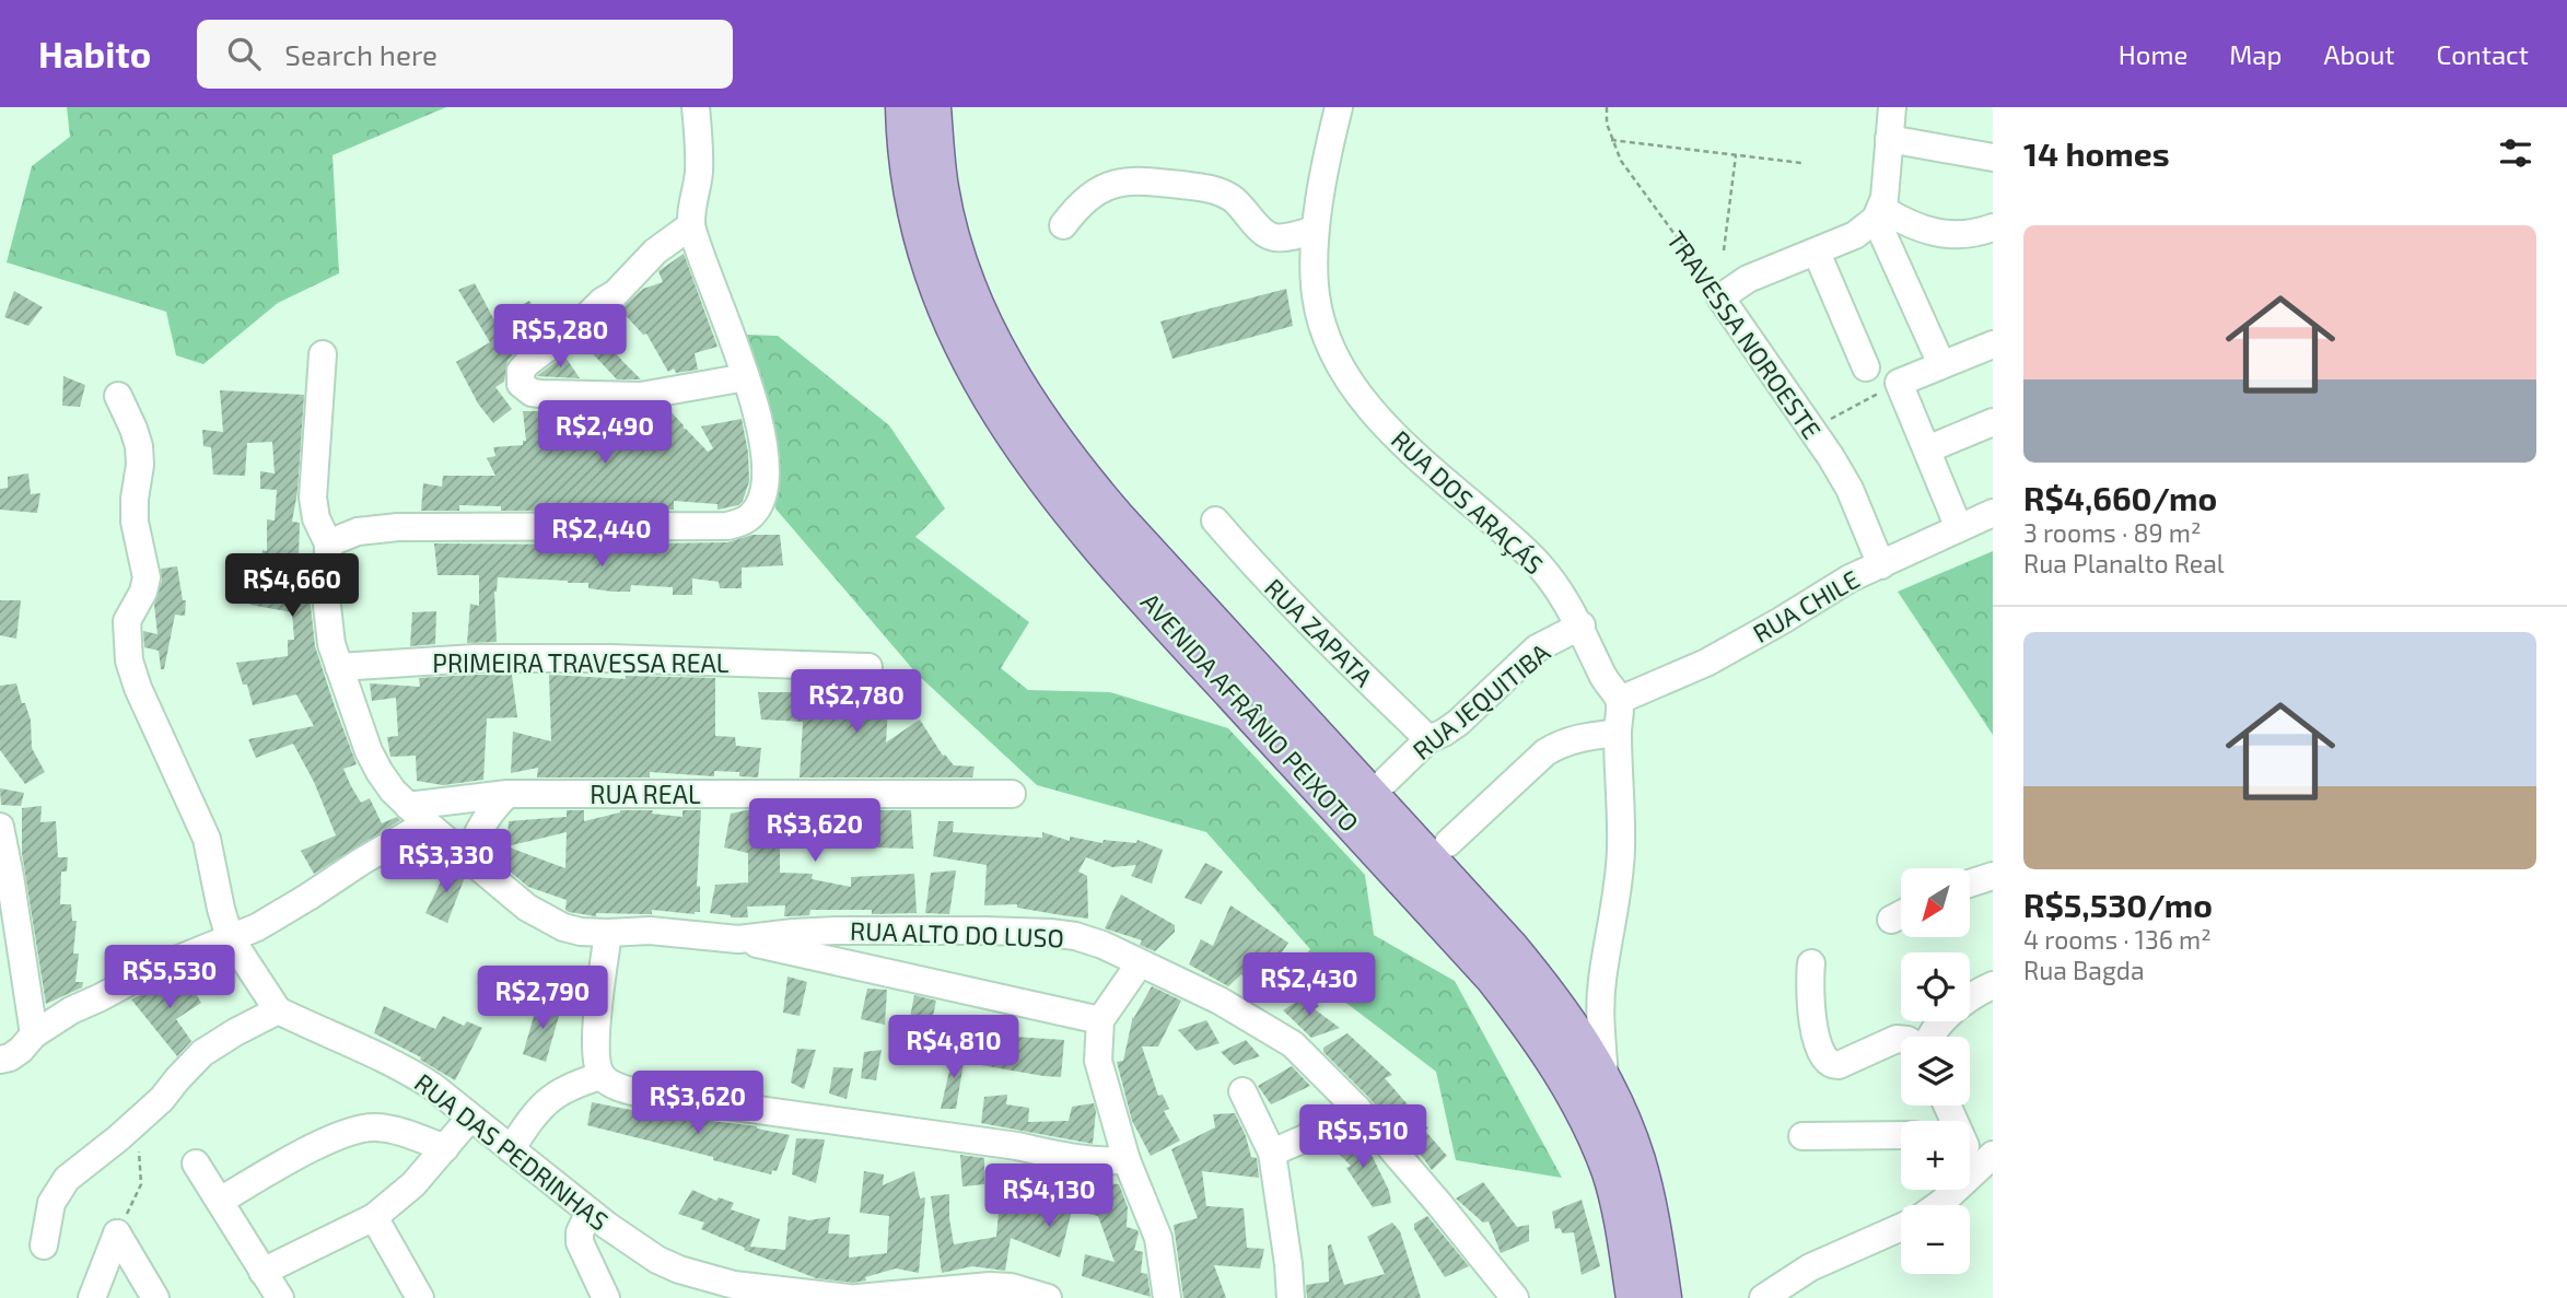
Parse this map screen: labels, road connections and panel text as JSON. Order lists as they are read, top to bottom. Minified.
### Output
{"streets":{"main road":["AVENIDA AFRÂNIO PEIXOTO"],"street":["TRAVESSA NOROESTE","RUA DOS ARAÇÁS","RUA CHILE","RUA ZAPATA","PRIMEIRA TRAVESSA REAL","RUA JEQUITIBA","RUA REAL","RUA ALTO DO LUSO","RUA DAS PEDRINHAS"]},"crossings":[["TRAVESSA NOROESTE","RUA CHILE"],["RUA DOS ARAÇÁS","RUA CHILE"],["RUA DOS ARAÇÁS","RUA JEQUITIBA"],["RUA ZAPATA","RUA JEQUITIBA"],["PRIMEIRA TRAVESSA REAL","RUA ALTO DO LUSO"],["RUA REAL","RUA ALTO DO LUSO"]],"north":"bottom left","page":{"header":"Habito","search":"Search here","nav":["Home","Map","About","Contact"],"heading":"14 homes","list":[{"name":"R$4,660/mo","note":"3 rooms · 89 m² · Rua Planalto Real"},{"name":"R$5,530/mo","note":"4 rooms · 136 m² · Rua Bagda"}],"price":["R$5,280","R$2,490","R$2,440","R$4,660","R$2,780","R$3,620","R$3,330","R$5,530","R$2,430","R$2,790","R$4,810","R$3,620","R$5,510","R$4,130"],"map_buttons":["+","−"]}}
